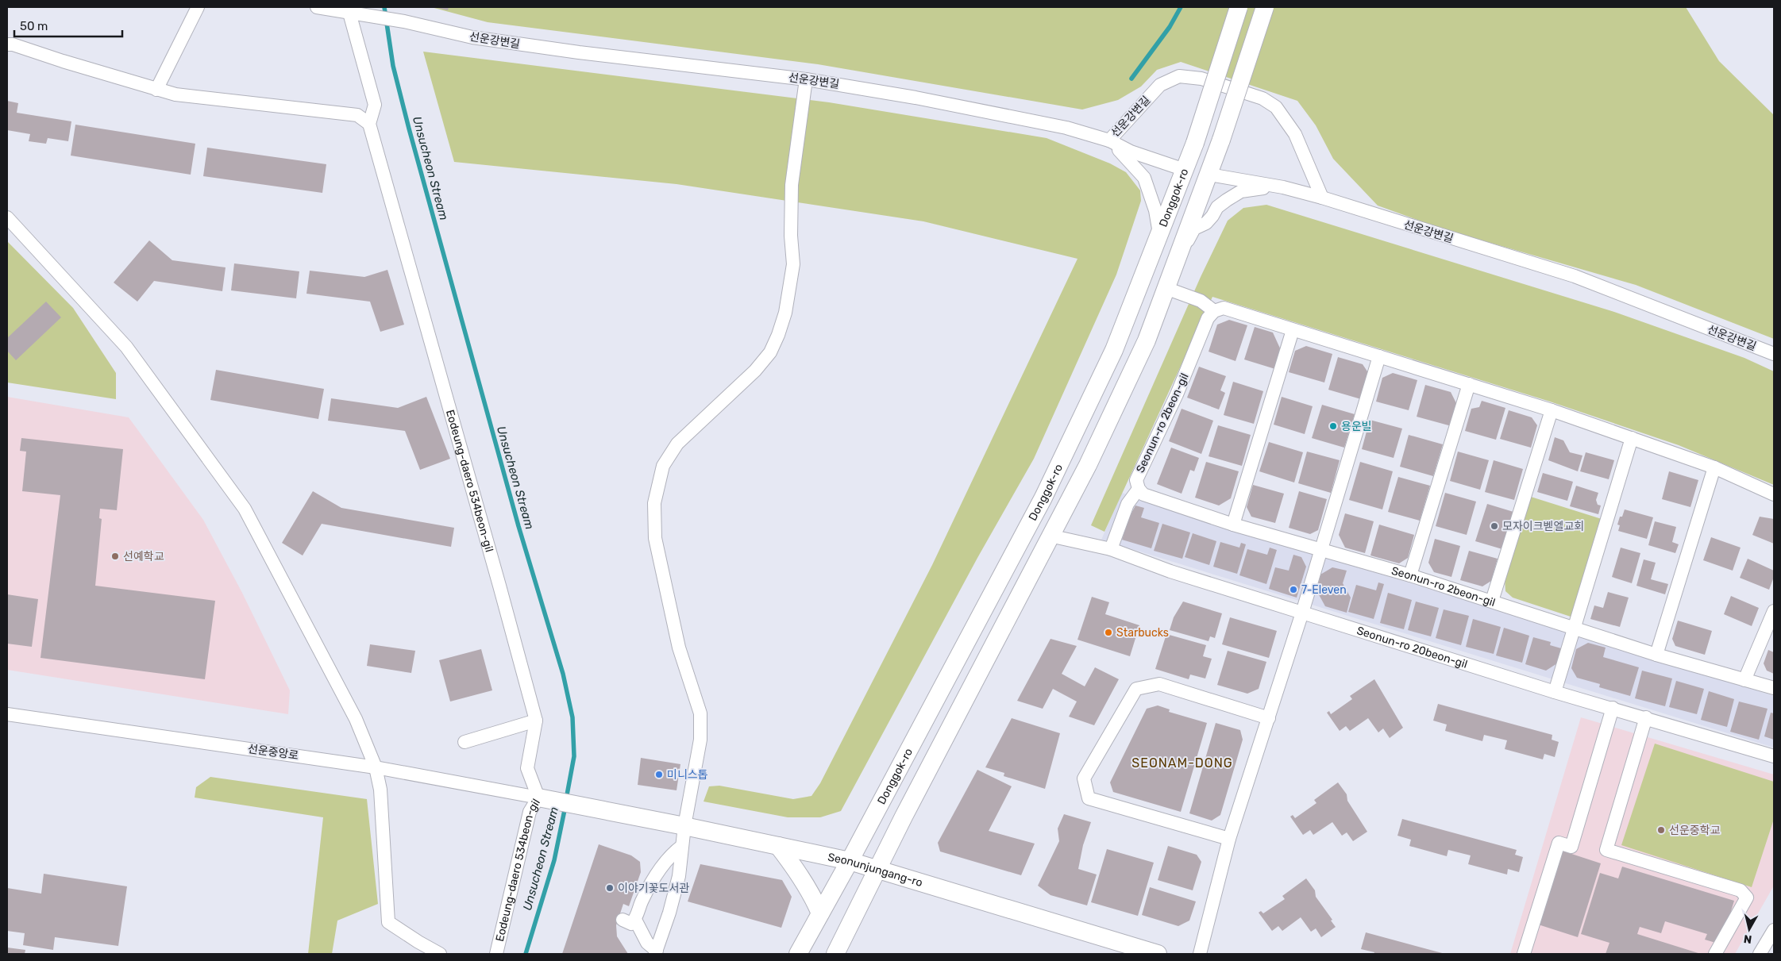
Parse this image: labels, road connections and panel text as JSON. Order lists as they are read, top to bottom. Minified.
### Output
{"streets":{"main road":["Donggok-ro","선운중앙로","Seonunjungang-ro"],"street":["선운강변길","Seonun-ro 2beon-gil","Eodeung-daero 534beon-gil","Seonun-ro 20beon-gil"]},"crossings":[["Donggok-ro","Seonunjungang-ro"],["Eodeung-daero 534beon-gil","선운중앙로"],["선운중앙로","Seonunjungang-ro"]],"districts":["SEONAM-DONG"],"water":["Unsucheon Stream"],"places":["용운빌","모자이크벧엘교회","선예학교","7-Eleven","Starbucks","미니스톱","선운중학교","이야기꽃도서관"],"scale_bar":"50 m","north":"bottom"}
